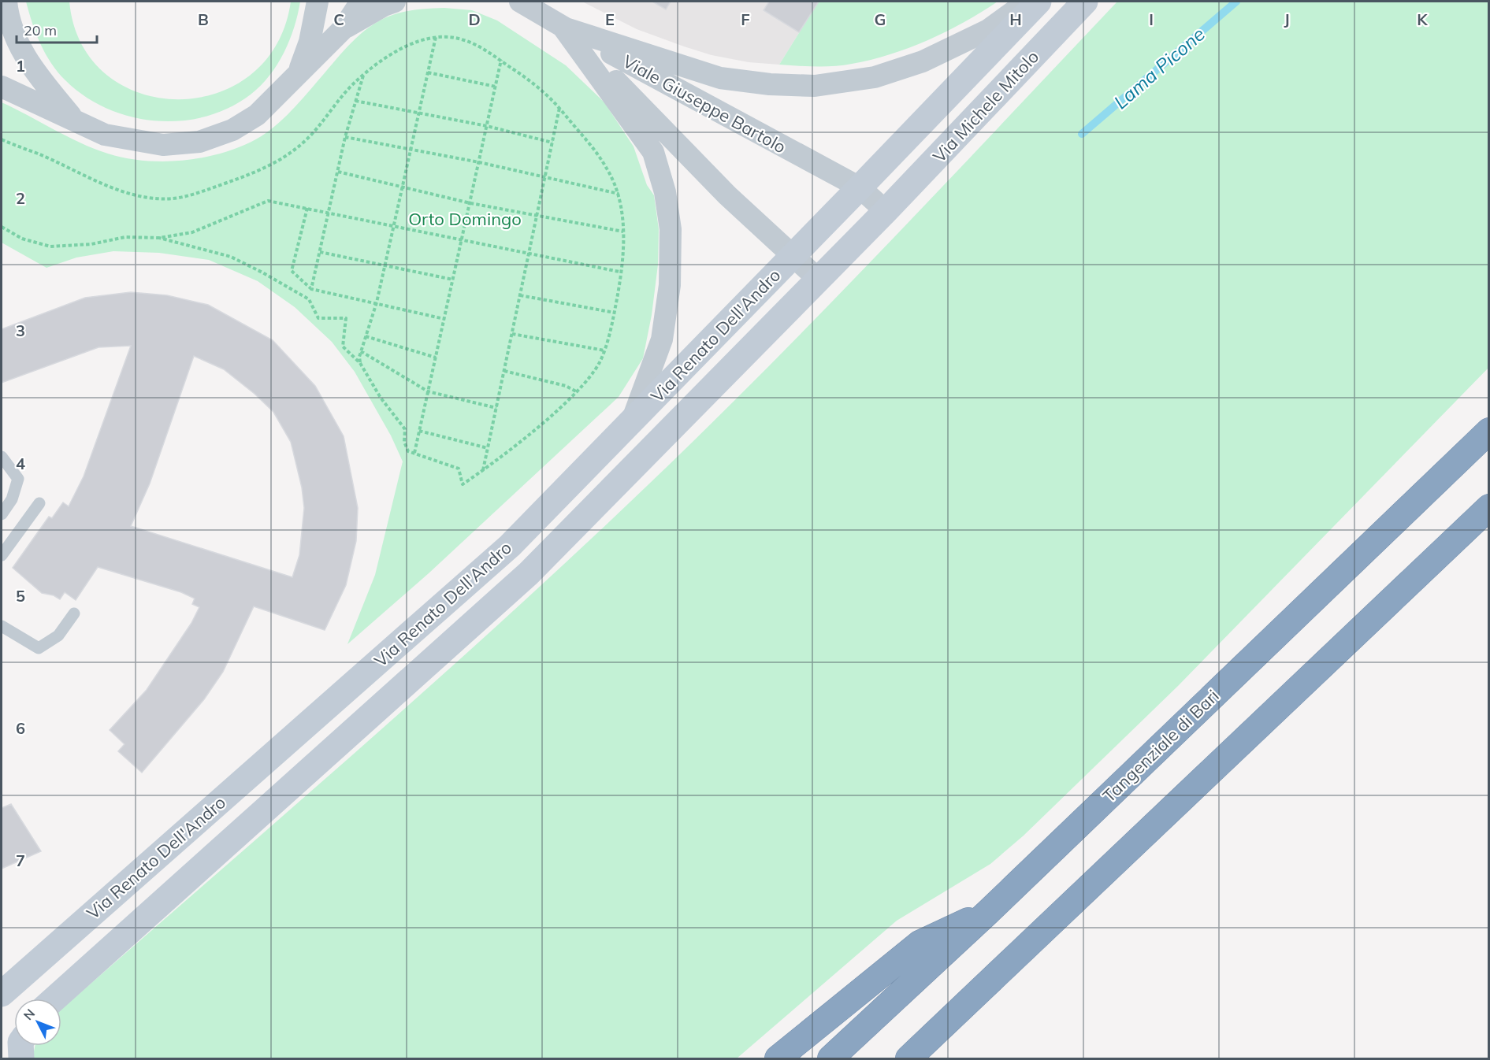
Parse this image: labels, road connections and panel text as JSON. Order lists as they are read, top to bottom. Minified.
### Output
{"streets":{"highway":["Tangenziale di Bari"],"street":["Viale Giuseppe Bartolo","Via Michele Mitolo","Via Renato Dell'Andro"]},"crossings":[["Viale Giuseppe Bartolo","Via Michele Mitolo"],["Viale Giuseppe Bartolo","Via Renato Dell'Andro"],["Via Michele Mitolo","Via Renato Dell'Andro"]],"water":["Lama Picone"],"parks":["Orto Domingo"],"scale_bar":"20 m","north":"top left","grid":{"columns":["B","C","D","E","F","G","H","I","J","K"],"rows":["1","2","3","4","5","6","7"]}}
